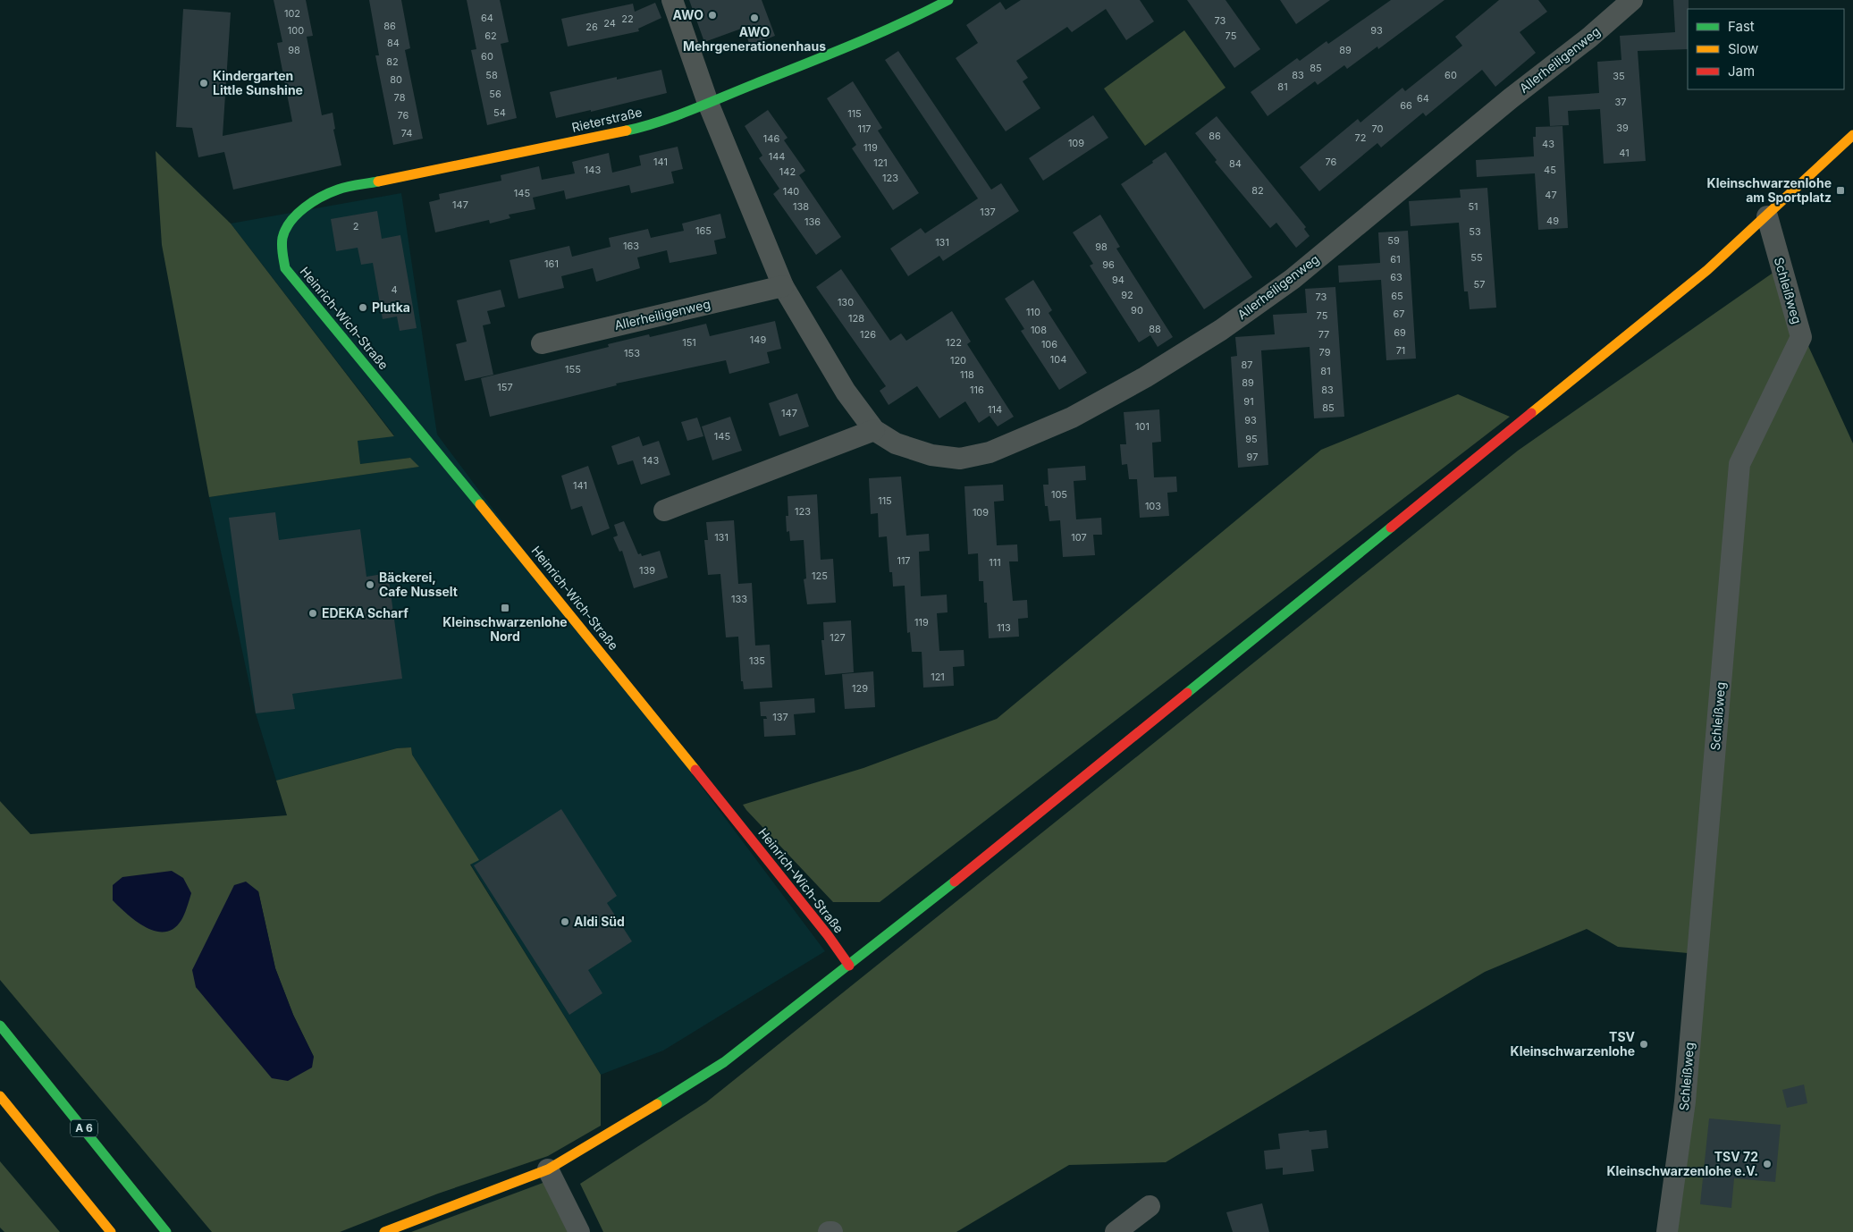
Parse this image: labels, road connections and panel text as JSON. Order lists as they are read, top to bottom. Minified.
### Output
{"streets":{"main road":["Rieterstraße","Heinrich-Wich-Straße","A 6"],"street":["Allerheiligenweg","Schleißweg"]},"crossings":[["Allerheiligenweg","Rieterstraße"],["Rieterstraße","Heinrich-Wich-Straße"]],"places":{"other":["AWO","AWO Mehrgenerationenhaus","Kindergarten Little Sunshine","Plutka","Bäckerei, Cafe Nusselt","EDEKA Scharf","Aldi Süd","TSV Kleinschwarzenlohe","TSV 72 Kleinschwarzenlohe e.V."],"transit":["Kleinschwarzenlohe am Sportplatz","Kleinschwarzenlohe Nord"]},"house_numbers":["102","64","22","73","24","86","26","100","93","62","75","84","98","89","60","82","85","58","83","60","35","80","81","56","78","64","37","66","54","115","76","39","117","70","74","86","72","146","109","43","119","41","144","141","76","121","84","143","45","142","123","82","140","145","47","147","138","51","137","49","136","2","165","53","59","131","163","98","55","61","161","96","63","94","57","4","92","65","73","130","90","110","67","75","128","88","108","69","126","77","149","151","122","106","71","79","153","104","120","87","155","81","118","89","157","116","83","91","85","114","147","93","101","145","95","97","143","141","105","115","103","123","109","131","107","117","111","139","125","133","119","113","127","135","121","129","137"],"legend":["Fast","Slow","Jam"]}
